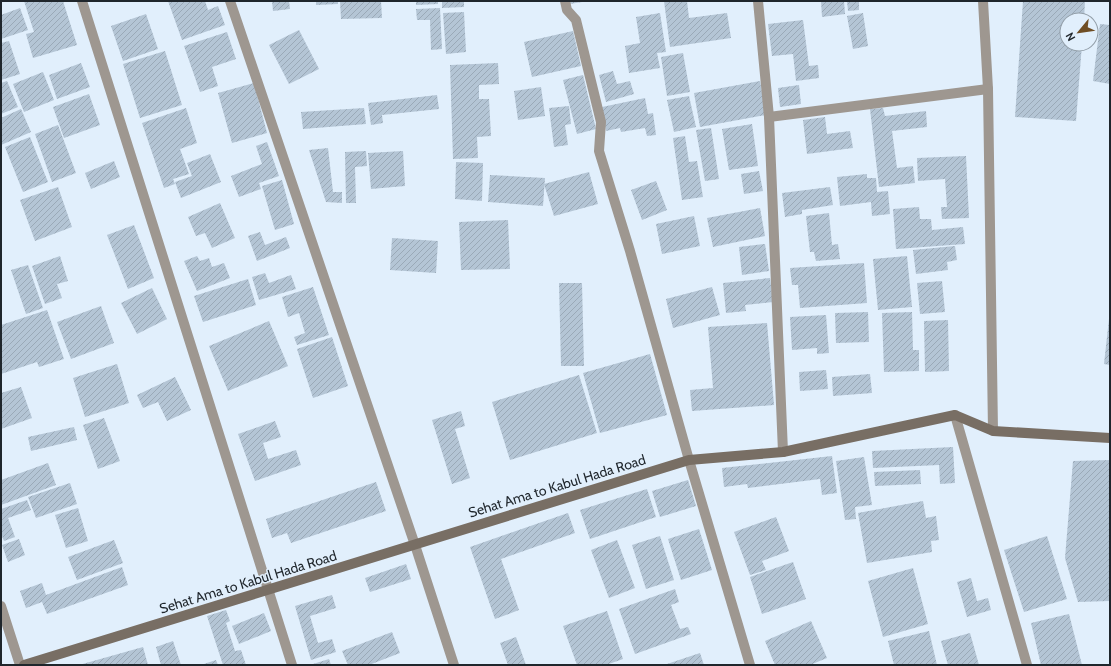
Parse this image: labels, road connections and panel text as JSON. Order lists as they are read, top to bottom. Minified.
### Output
{"streets":{"main road":["Sehat Ama to Kabul Hada Road"]},"north":"bottom left"}
